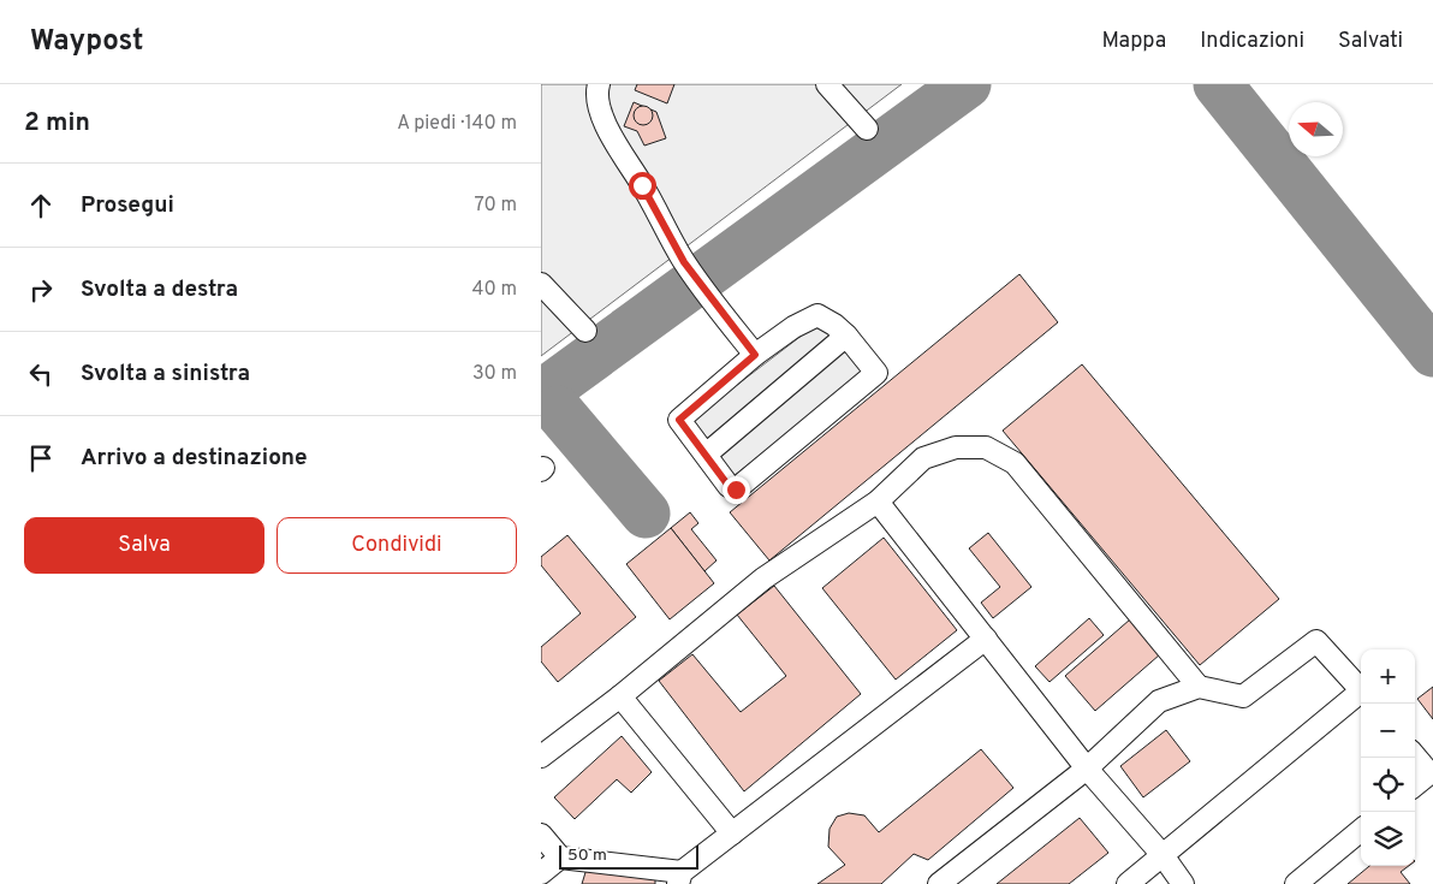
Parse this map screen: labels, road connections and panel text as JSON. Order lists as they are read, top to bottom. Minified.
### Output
{"scale_bar":"50 m","north":"left","page":{"header":"Waypost","nav":["Mappa","Indicazioni","Salvati"],"heading":["2 min","A piedi · 140 m"],"list":[["Prosegui","70 m"],["Svolta a destra","40 m"],["Svolta a sinistra","30 m"],"Arrivo a destinazione"],"buttons":["Salva","Condividi"],"map_buttons":["+","−"],"scale":"50 m"}}
